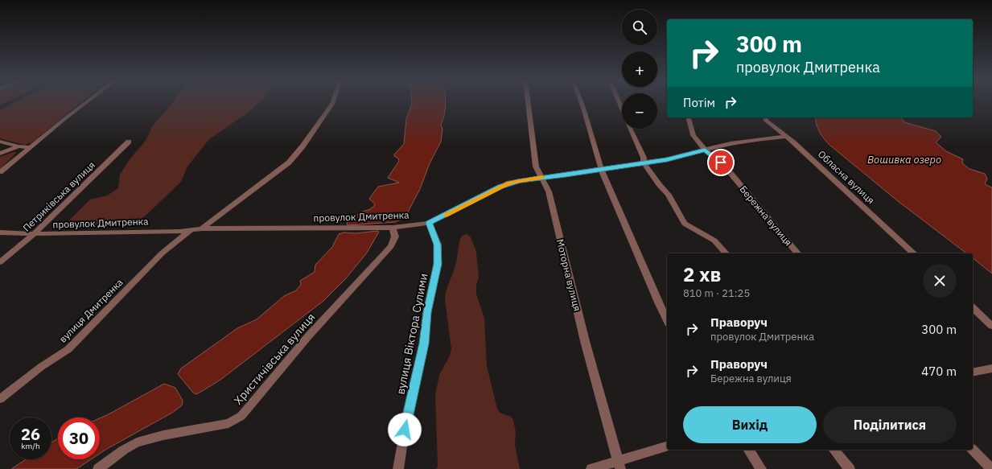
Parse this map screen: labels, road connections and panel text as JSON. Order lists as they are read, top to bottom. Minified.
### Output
{"streets":{"street":["Обласна вулиця","Петриківська вулиця","Бережна вулиця","провулок Дмитренка","Моторна вулиця","вулиця Дмитренка","вулиця Віктора Сулими","Христичівська вулиця"]},"crossings":[["Обласна вулиця","провулок Дмитренка"],["Петриківська вулиця","провулок Дмитренка"],["Бережна вулиця","провулок Дмитренка"],["провулок Дмитренка","Моторна вулиця"],["провулок Дмитренка","вулиця Дмитренка"],["провулок Дмитренка","вулиця Віктора Сулими"],["провулок Дмитренка","Христичівська вулиця"]],"water":["Вошивка озеро"],"page":{"map_buttons":["+","−"],"turn":["300 m","провулок Дмитренка"],"then":"Потім","heading":["2 хв","810 m · 21:25"],"list":[{"name":"Праворуч","note":"провулок Дмитренка","value":"300 m"},{"name":"Праворуч","note":"Бережна вулиця","value":"470 m"}],"buttons":["Вихід","Поділитися"],"speed":"26 km/h","limit":"30"}}
